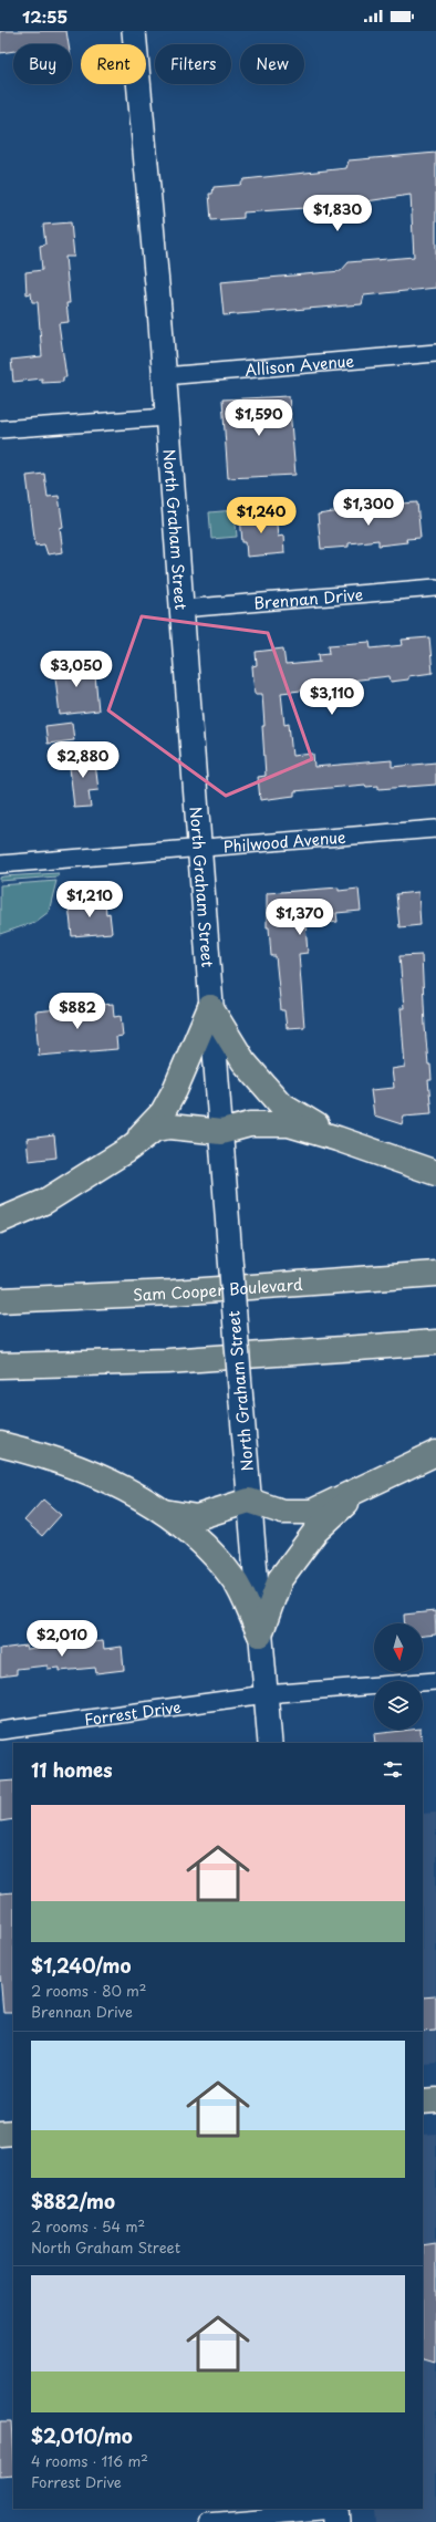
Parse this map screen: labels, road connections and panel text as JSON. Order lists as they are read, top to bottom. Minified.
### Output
{"streets":{"main road":["North Graham Street","Sam Cooper Boulevard"],"street":["Allison Avenue","Brennan Drive","Philwood Avenue","Forrest Drive"]},"crossings":[["Allison Avenue","North Graham Street"],["North Graham Street","Brennan Drive"],["North Graham Street","Philwood Avenue"],["North Graham Street","Forrest Drive"]],"north":"bottom","page":{"status":"12:55","chip":["Buy","Rent","Filters","New"],"price":["$1,830","$1,590","$1,300","$1,240","$3,050","$3,110","$2,880","$1,210","$1,370","$882","$2,010"],"heading":"11 homes","list":[{"name":"$1,240/mo","note":"2 rooms · 80 m² · Brennan Drive"},{"name":"$882/mo","note":"2 rooms · 54 m² · North Graham Street"},{"name":"$2,010/mo","note":"4 rooms · 116 m² · Forrest Drive"}]}}
